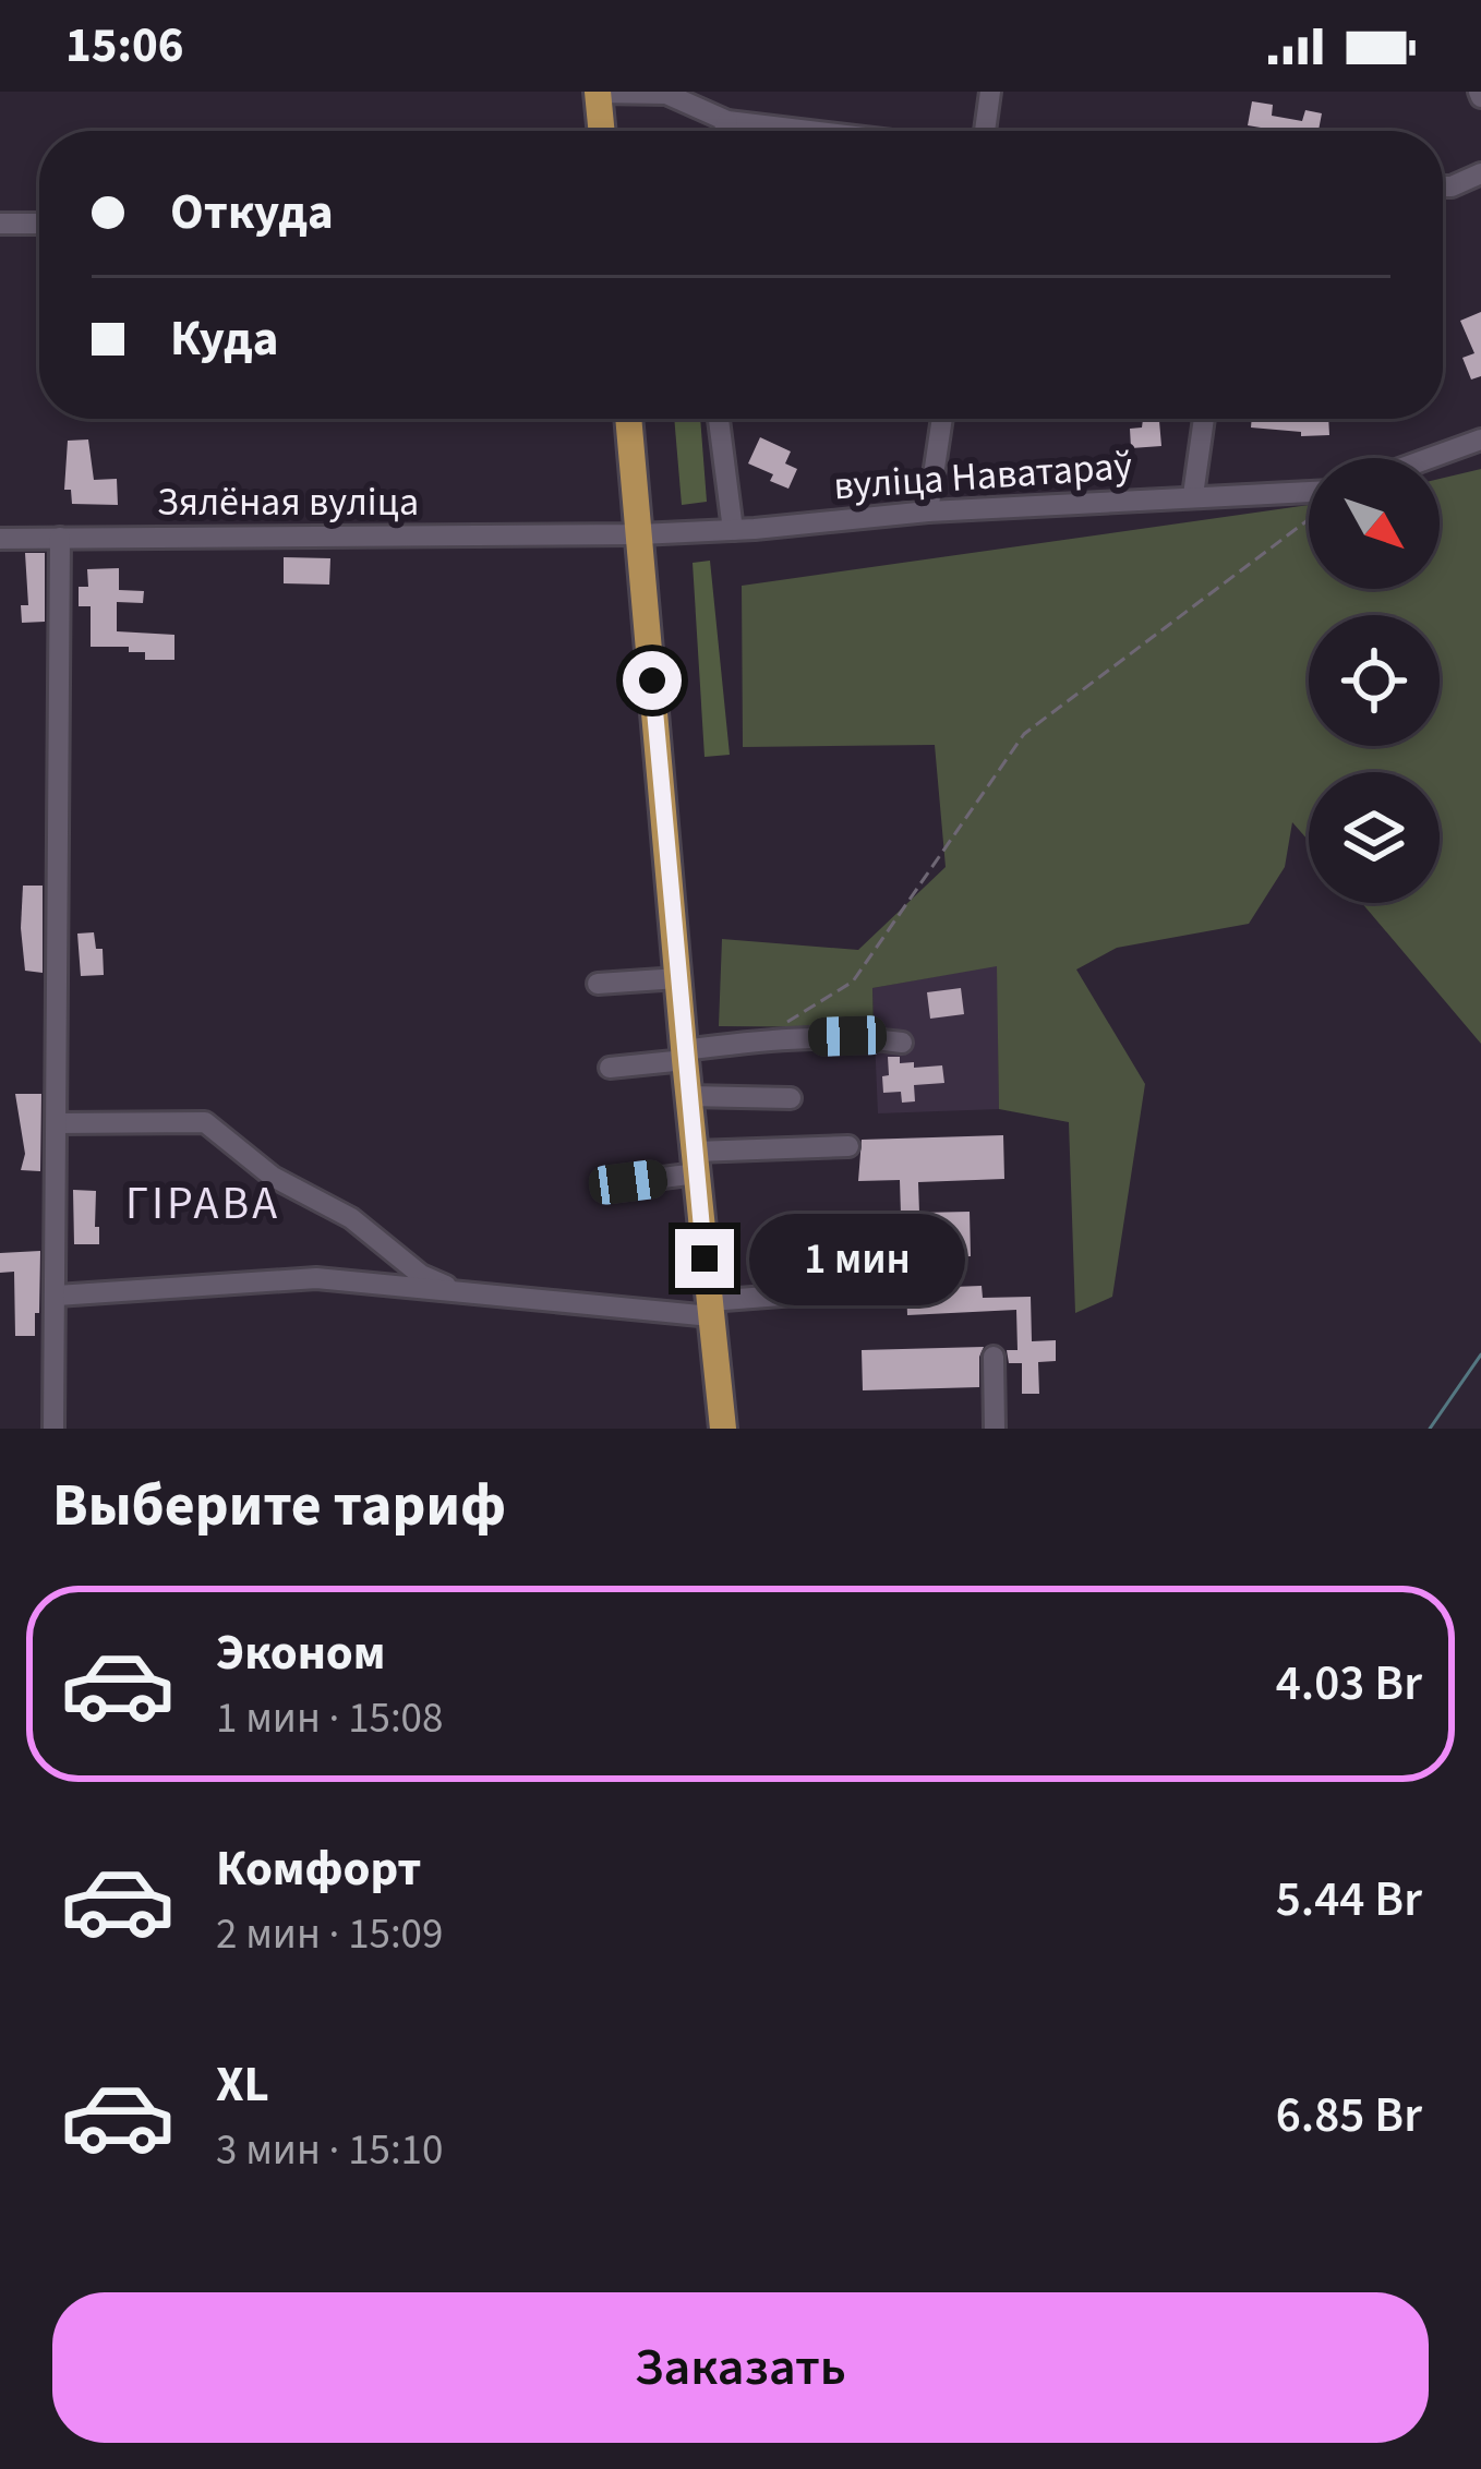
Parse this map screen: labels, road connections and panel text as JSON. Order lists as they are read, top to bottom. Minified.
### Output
{"streets":{"street":["вуліца Наватараў","Зялёная вуліца"]},"crossings":[["вуліца Наватараў","Зялёная вуліца"]],"districts":["ГІРАВА"],"north":"bottom right","page":{"status":"15:06","banner":["Откуда","Куда"],"bubble":"1 мин","heading":"Выберите тариф","list":[{"name":"Эконом","note":"1 мин · 15:08","value":"4.03 Br"},{"name":"Комфорт","note":"2 мин · 15:09","value":"5.44 Br"},{"name":"XL","note":"3 мин · 15:10","value":"6.85 Br"}],"buttons":"Заказать"}}
